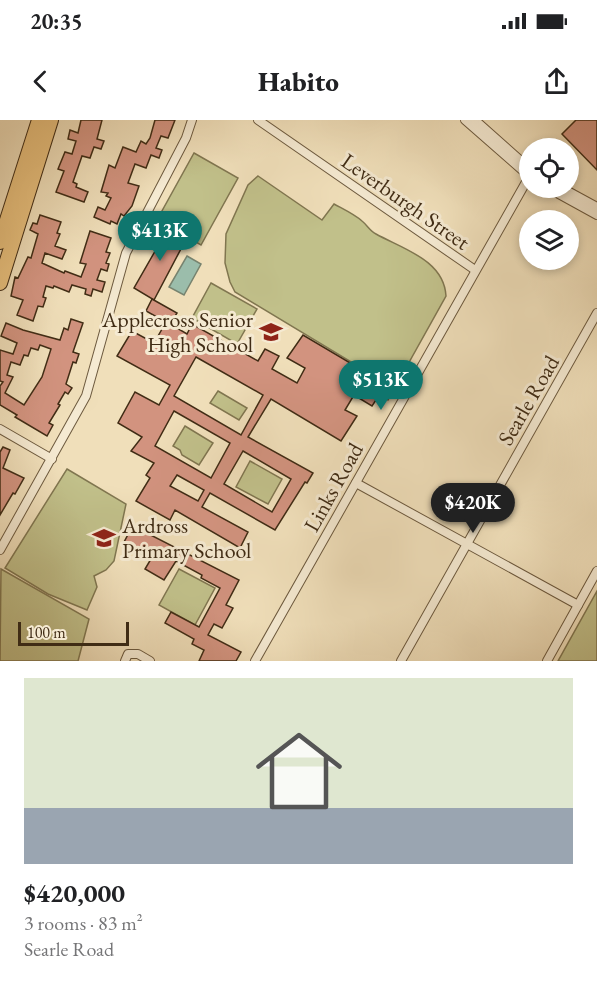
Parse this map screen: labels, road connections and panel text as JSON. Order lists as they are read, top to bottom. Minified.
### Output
{"streets":{"street":["Leverburgh Street","Searle Road","Links Road"]},"crossings":[["Leverburgh Street","Links Road"]],"places":{"school or university":["Applecross Senior High School","Ardross Primary School"]},"scale_bar":"100 m","page":{"status":"20:35","header":"Habito","price":["$413K","$513K","$420K"],"scale":"100 m","list":[{"name":"$420,000","note":"3 rooms · 83 m² · Searle Road"}]}}
